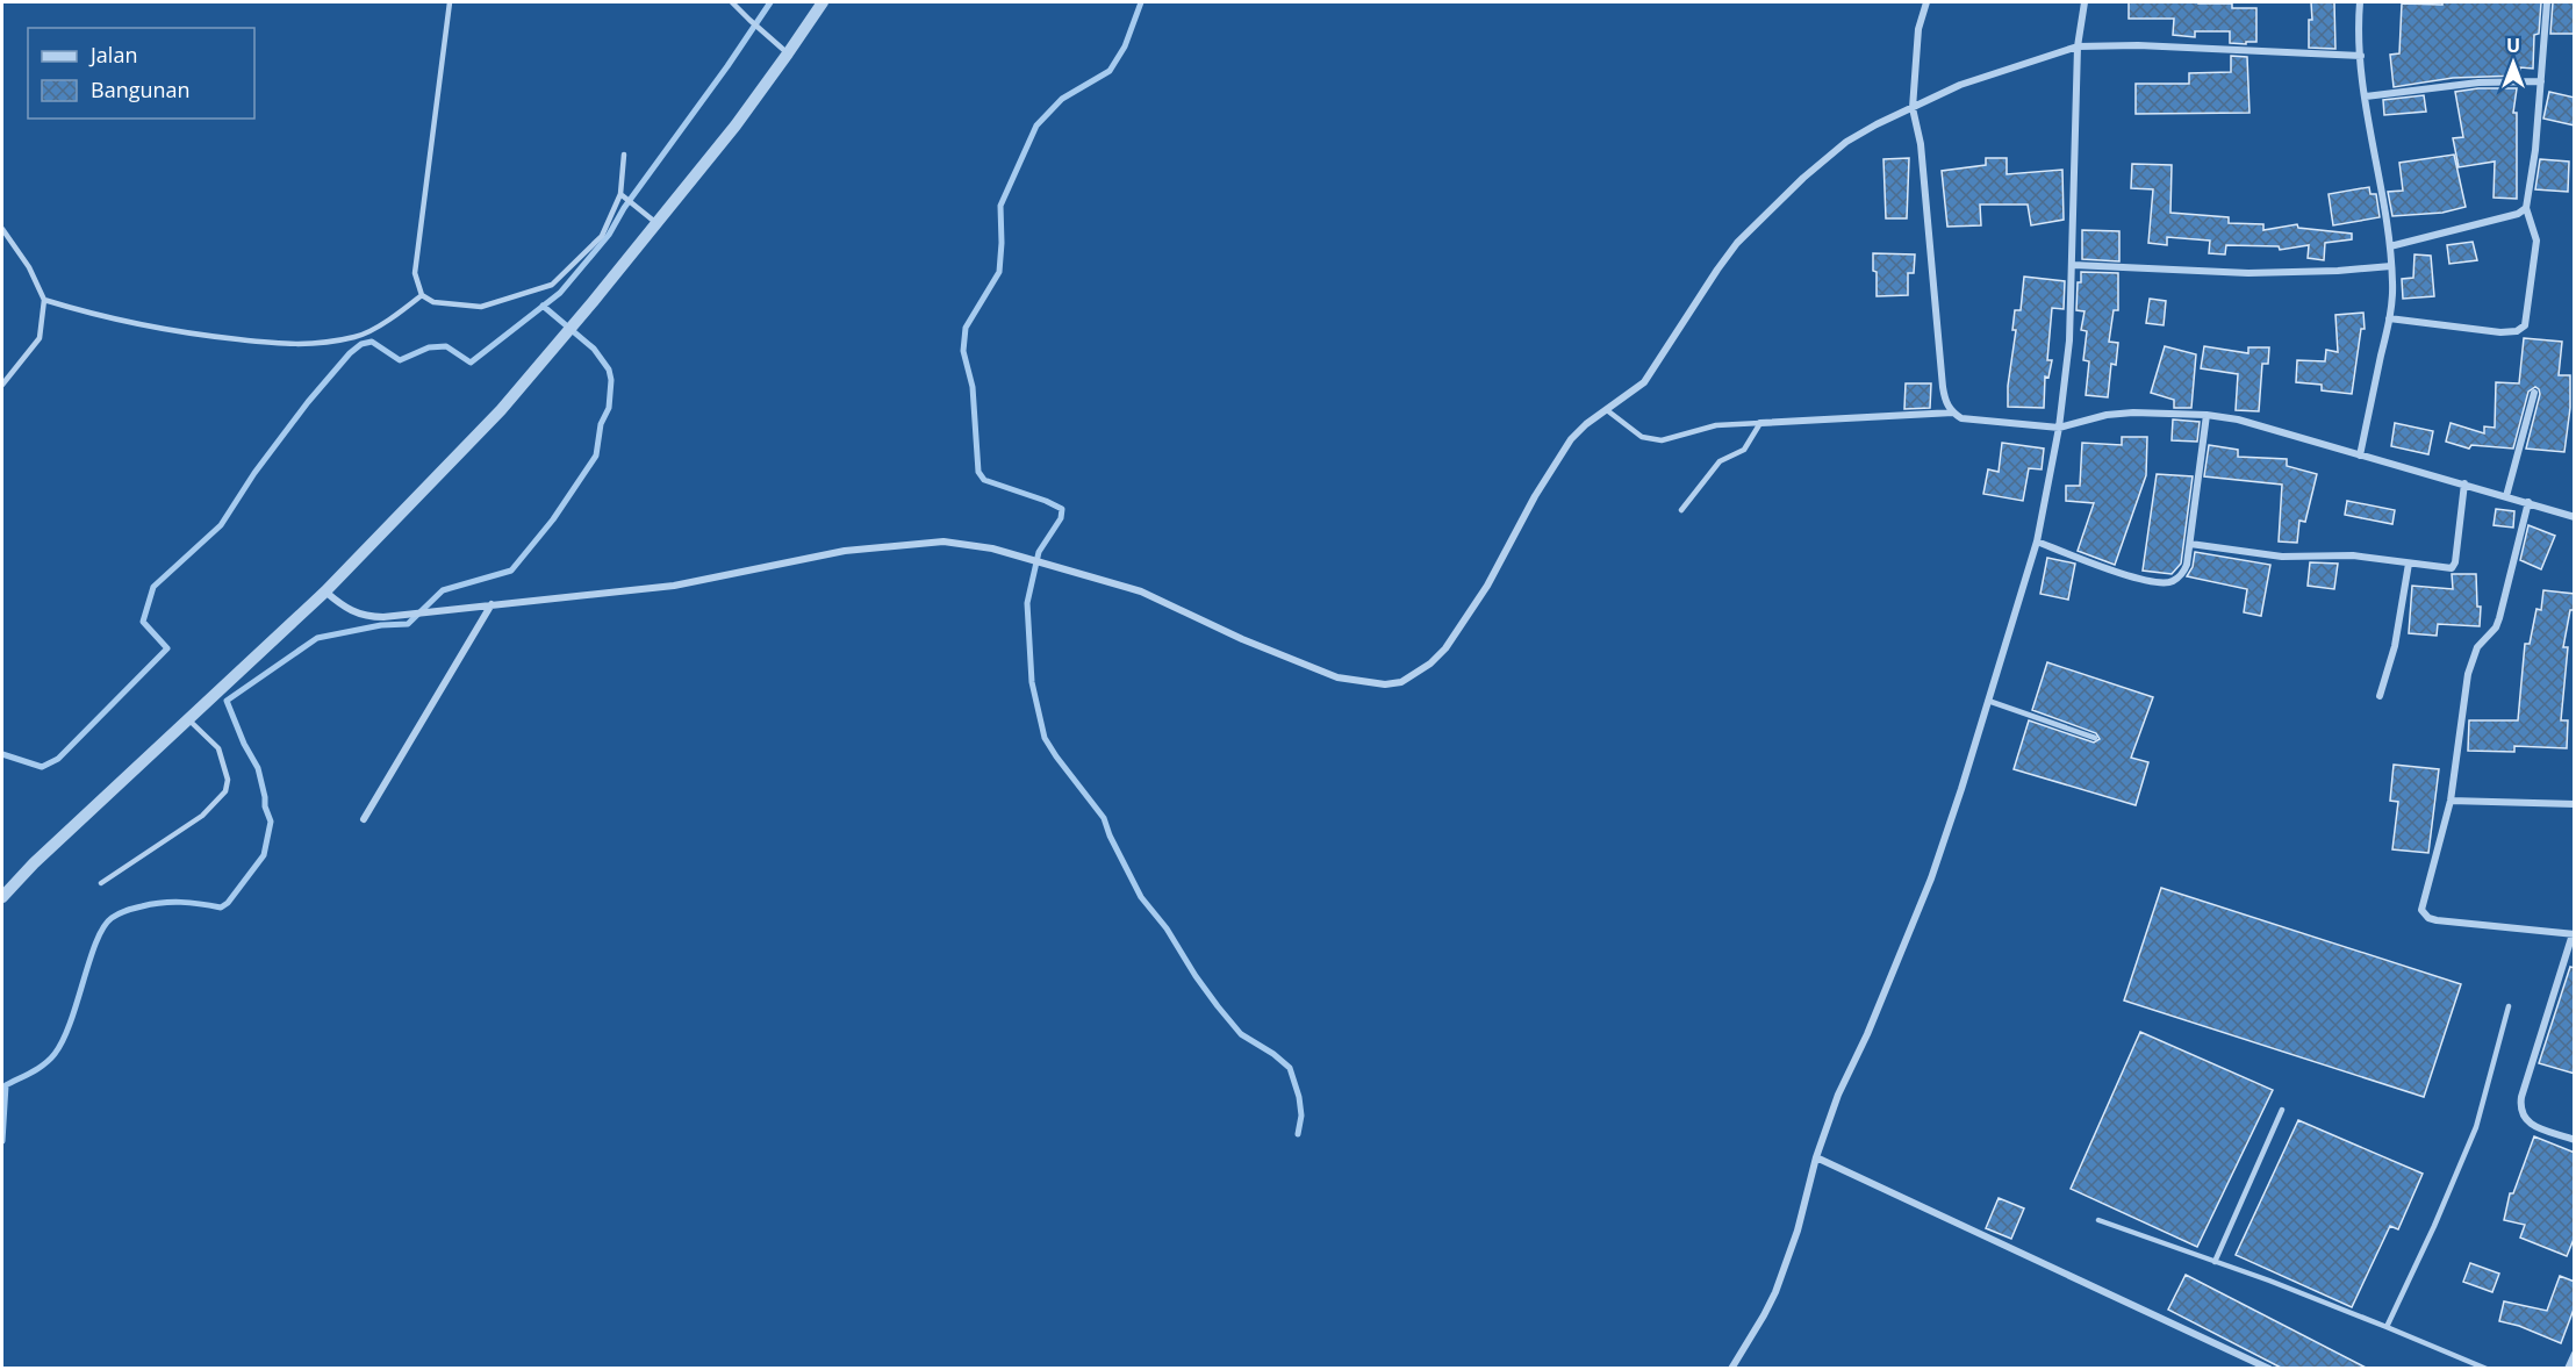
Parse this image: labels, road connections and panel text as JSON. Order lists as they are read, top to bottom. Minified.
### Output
{"legend":["Jalan","Bangunan"],"north":"top"}
